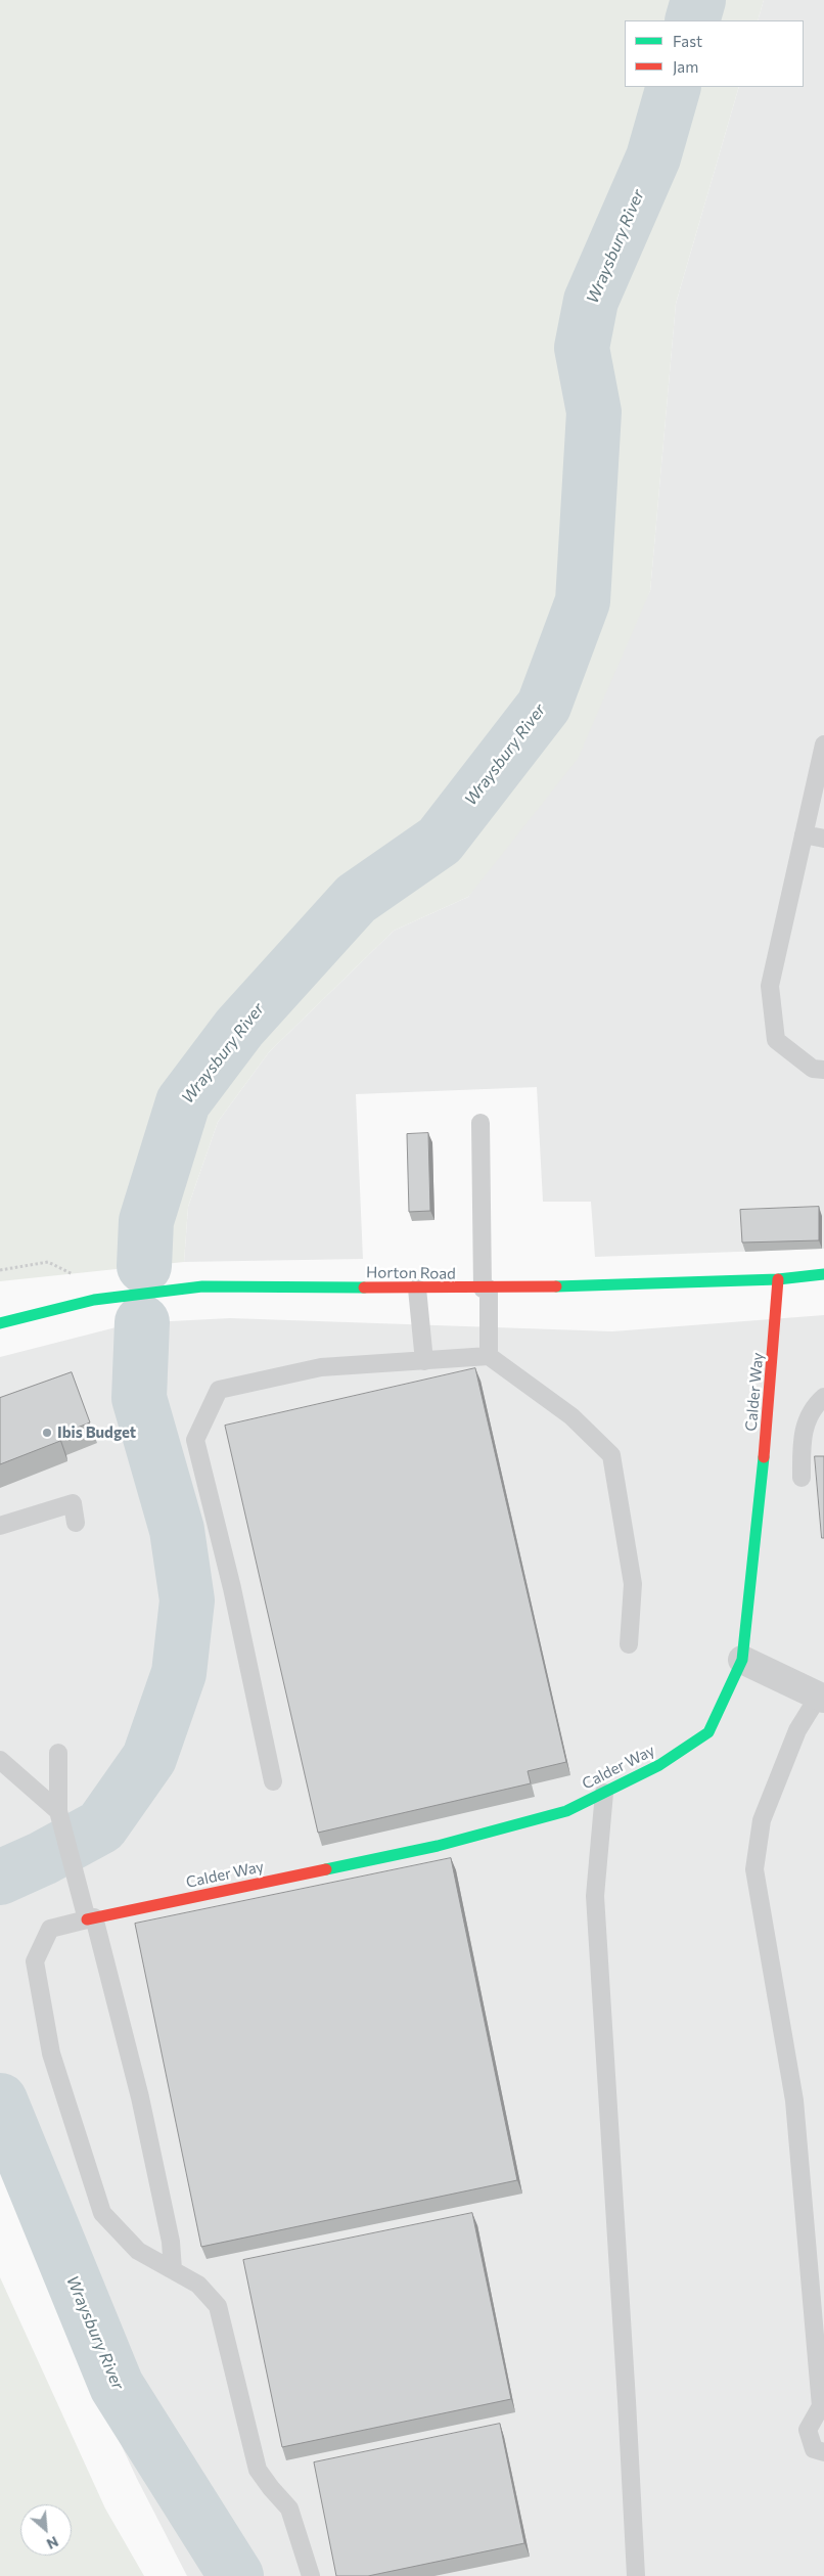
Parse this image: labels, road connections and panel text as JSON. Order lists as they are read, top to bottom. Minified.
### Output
{"streets":{"street":["Horton Road","Calder Way"]},"crossings":[["Horton Road","Calder Way"]],"water":["Wraysbury River"],"places":["Ibis Budget"],"legend":["Fast","Jam"],"north":"bottom right"}
